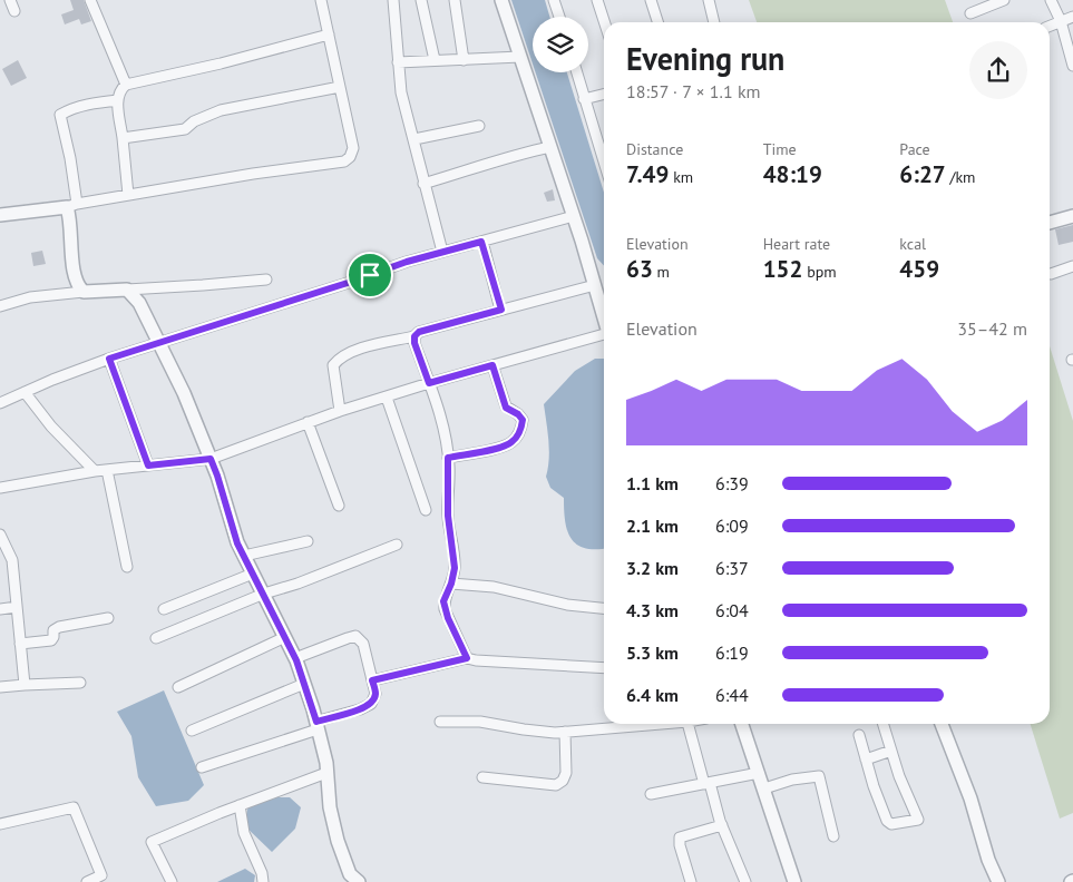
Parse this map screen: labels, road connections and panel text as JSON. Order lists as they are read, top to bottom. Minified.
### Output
{"page":{"heading":["Evening run","18:57 · 7 × 1.1 km"],"stats":[["Distance","7.49 km"],["Time","48:19"],["Pace","6:27 /km"],["Elevation","63 m"],["Heart rate","152 bpm"],["kcal","459"]],"chart":["Elevation","35–42 m"],"list":[{"name":"1.1 km","note":"6:39"},{"name":"2.1 km","note":"6:09"},{"name":"3.2 km","note":"6:37"},{"name":"4.3 km","note":"6:04"},{"name":"5.3 km","note":"6:19"},{"name":"6.4 km","note":"6:44"}]}}
